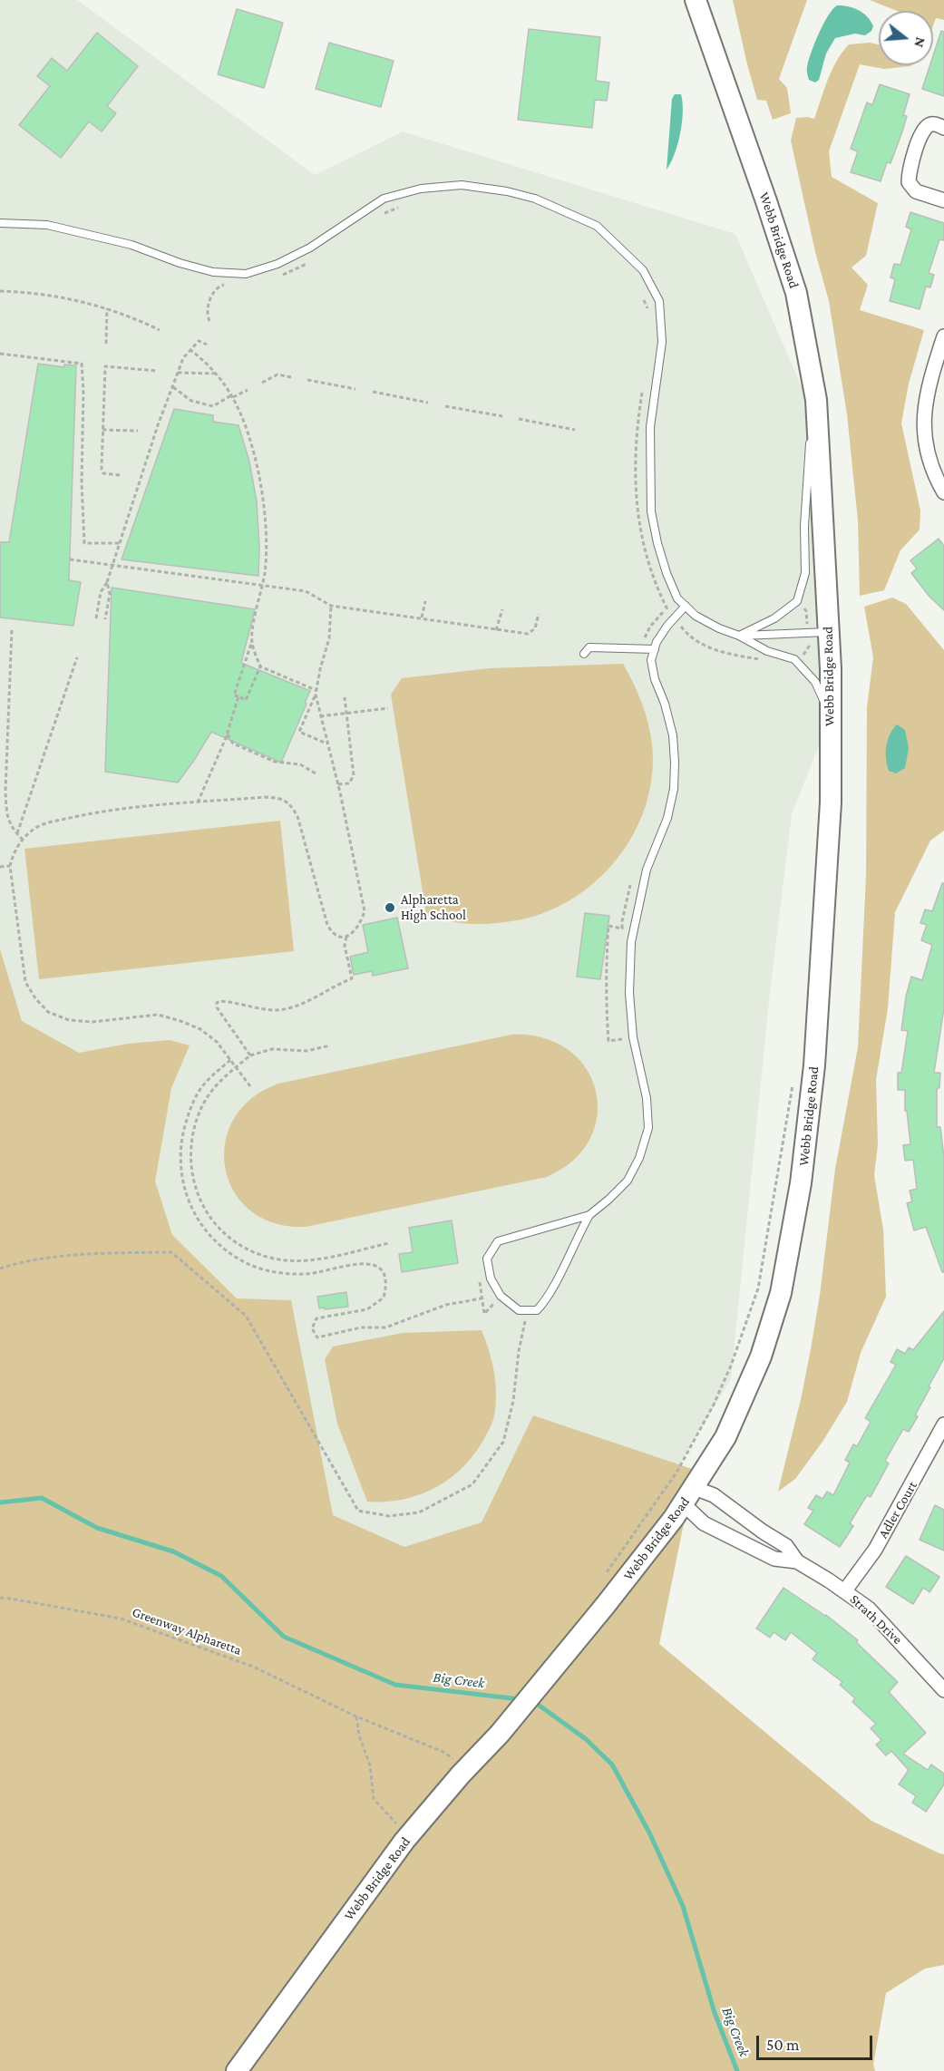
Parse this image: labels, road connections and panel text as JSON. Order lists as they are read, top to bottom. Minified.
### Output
{"streets":{"street":["Webb Bridge Road","Adler Court","Strath Drive"],"path":["Greenway Alpharetta"]},"crossings":[["Webb Bridge Road","Strath Drive"],["Adler Court","Strath Drive"]],"water":["Big Creek"],"places":["Alpharetta High School"],"scale_bar":"50 m","north":"right"}
